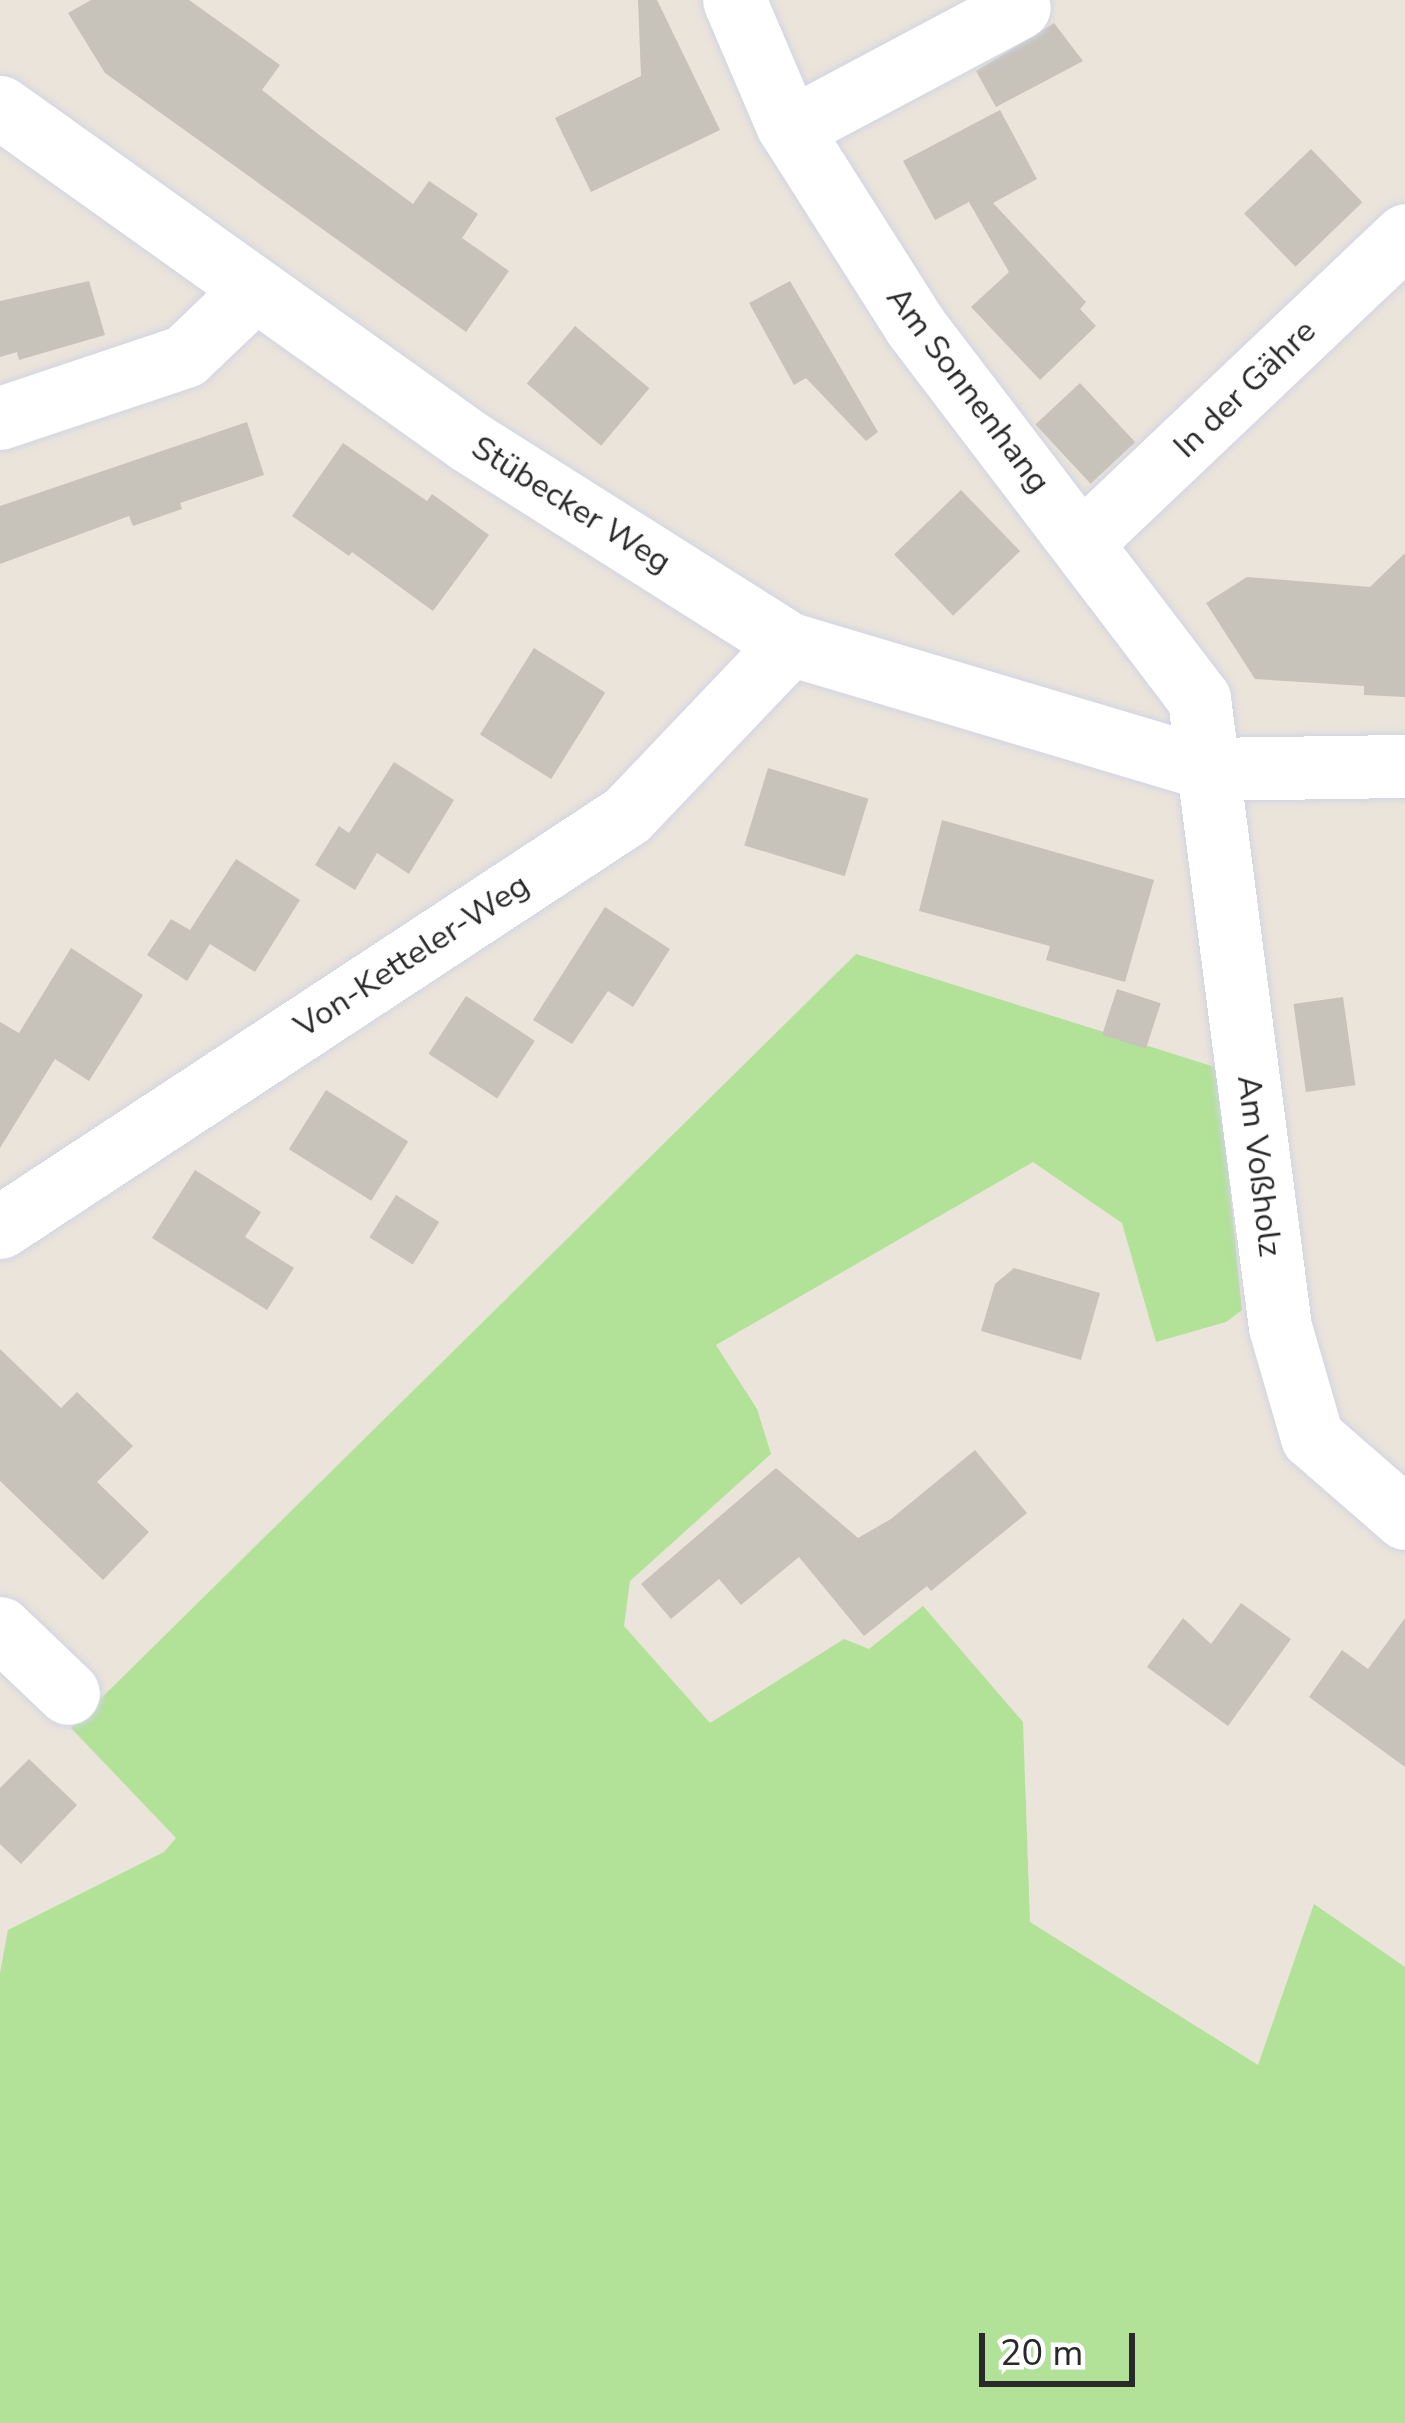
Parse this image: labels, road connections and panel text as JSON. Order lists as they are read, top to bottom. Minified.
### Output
{"streets":{"street":["In der Gähre","Am Sonnenhang","Stübecker Weg","Von-Ketteler-Weg","Am Voßholz"]},"crossings":[["In der Gähre","Am Sonnenhang"],["Am Sonnenhang","Stübecker Weg"],["Am Sonnenhang","Am Voßholz"],["Stübecker Weg","Von-Ketteler-Weg"],["Stübecker Weg","Am Voßholz"]],"scale_bar":"20 m"}
